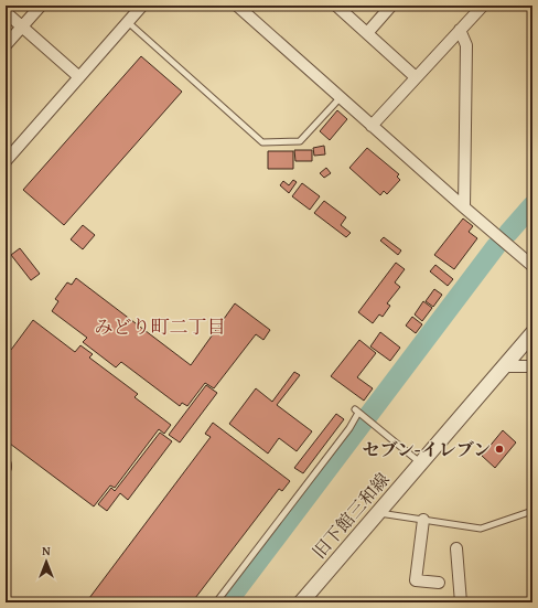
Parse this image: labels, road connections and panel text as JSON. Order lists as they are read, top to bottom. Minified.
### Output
{"streets":{"street":["旧下館三和線"]},"districts":["みどり町二丁目"],"places":["セブン-イレブン"],"north":"top"}
